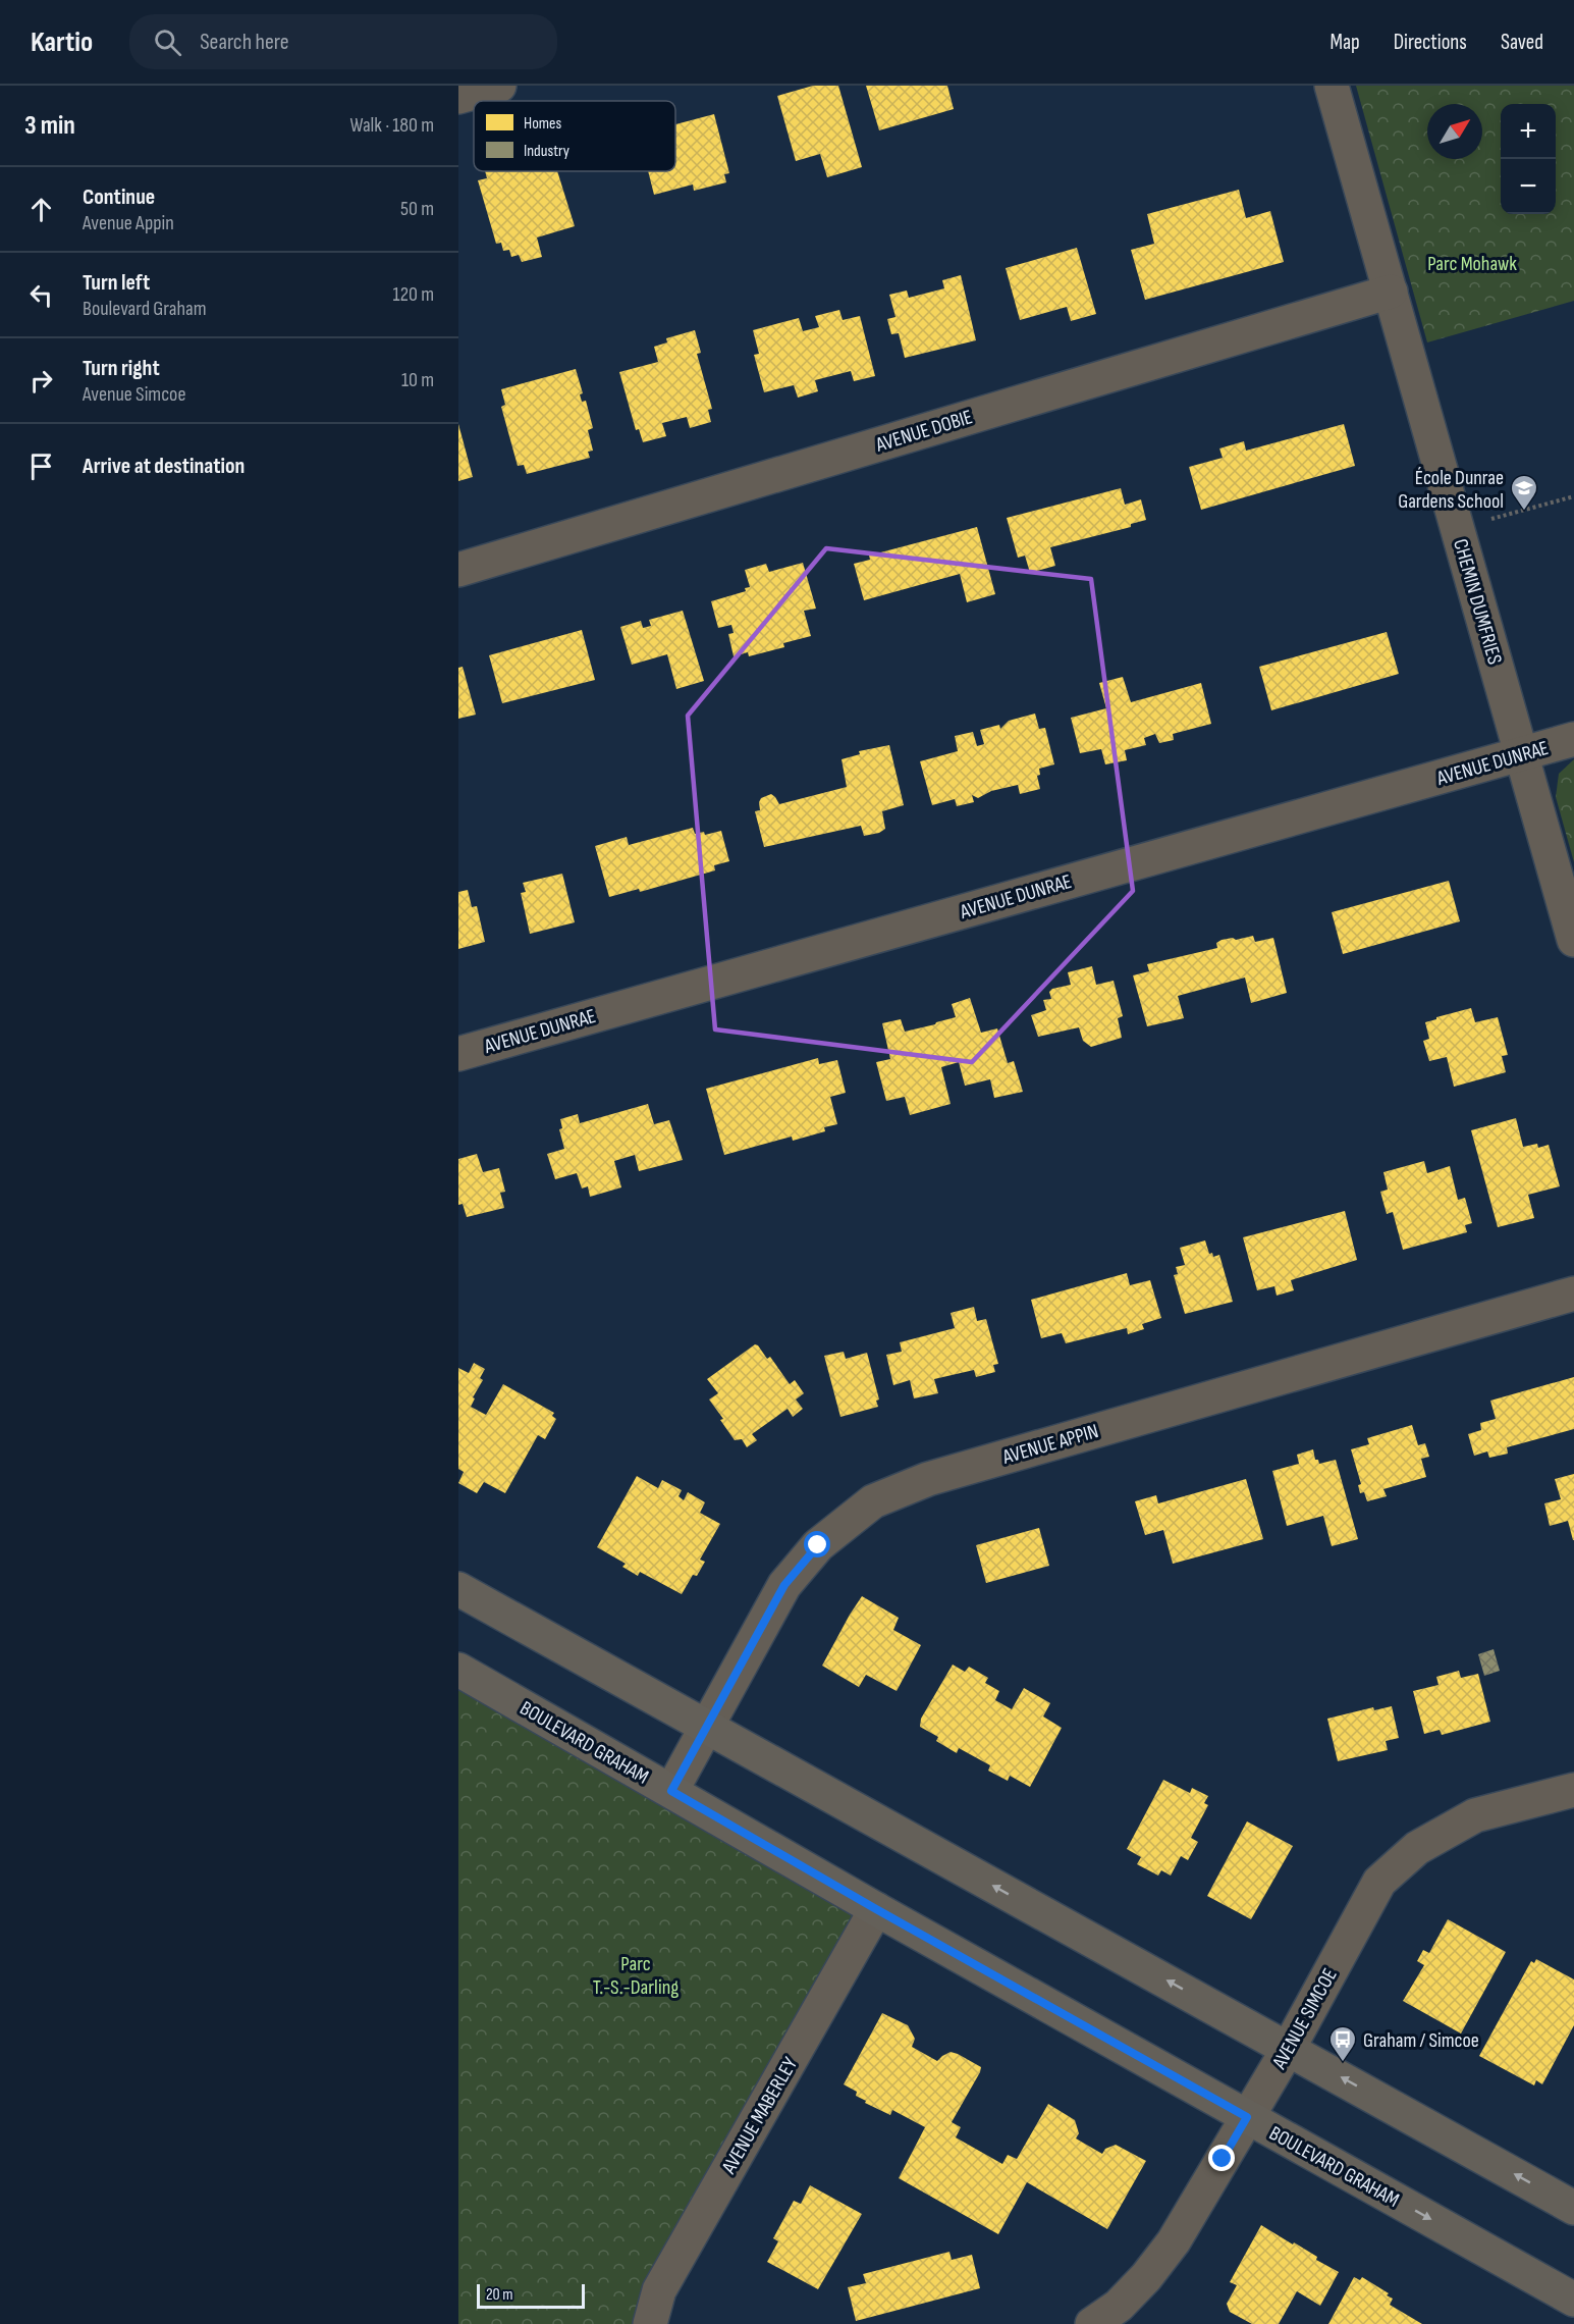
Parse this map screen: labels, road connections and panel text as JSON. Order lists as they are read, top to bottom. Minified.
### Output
{"streets":{"street":["AVENUE DOBIE","CHEMIN DUMFRIES","AVENUE DUNRAE","AVENUE APPIN","BOULEVARD GRAHAM","AVENUE SIMCOE","AVENUE MABERLEY"]},"crossings":[["AVENUE DOBIE","CHEMIN DUMFRIES"],["CHEMIN DUMFRIES","AVENUE DUNRAE"],["AVENUE APPIN","BOULEVARD GRAHAM"],["BOULEVARD GRAHAM","AVENUE SIMCOE"],["BOULEVARD GRAHAM","AVENUE MABERLEY"]],"parks":["Parc Mohawk","Parc T.-S.-Darling"],"places":{"school or university":["École Dunrae Gardens School"],"bus stop":["Graham / Simcoe"]},"legend":["Homes","Industry"],"scale_bar":"20 m","north":"top right","page":{"header":"Kartio","search":"Search here","nav":["Map","Directions","Saved"],"heading":["3 min","Walk · 180 m"],"map_buttons":["+","−"],"list":[["Continue","Avenue Appin","50 m"],["Turn left","Boulevard Graham","120 m"],["Turn right","Avenue Simcoe","10 m"],"Arrive at destination"],"scale":"20 m"}}
